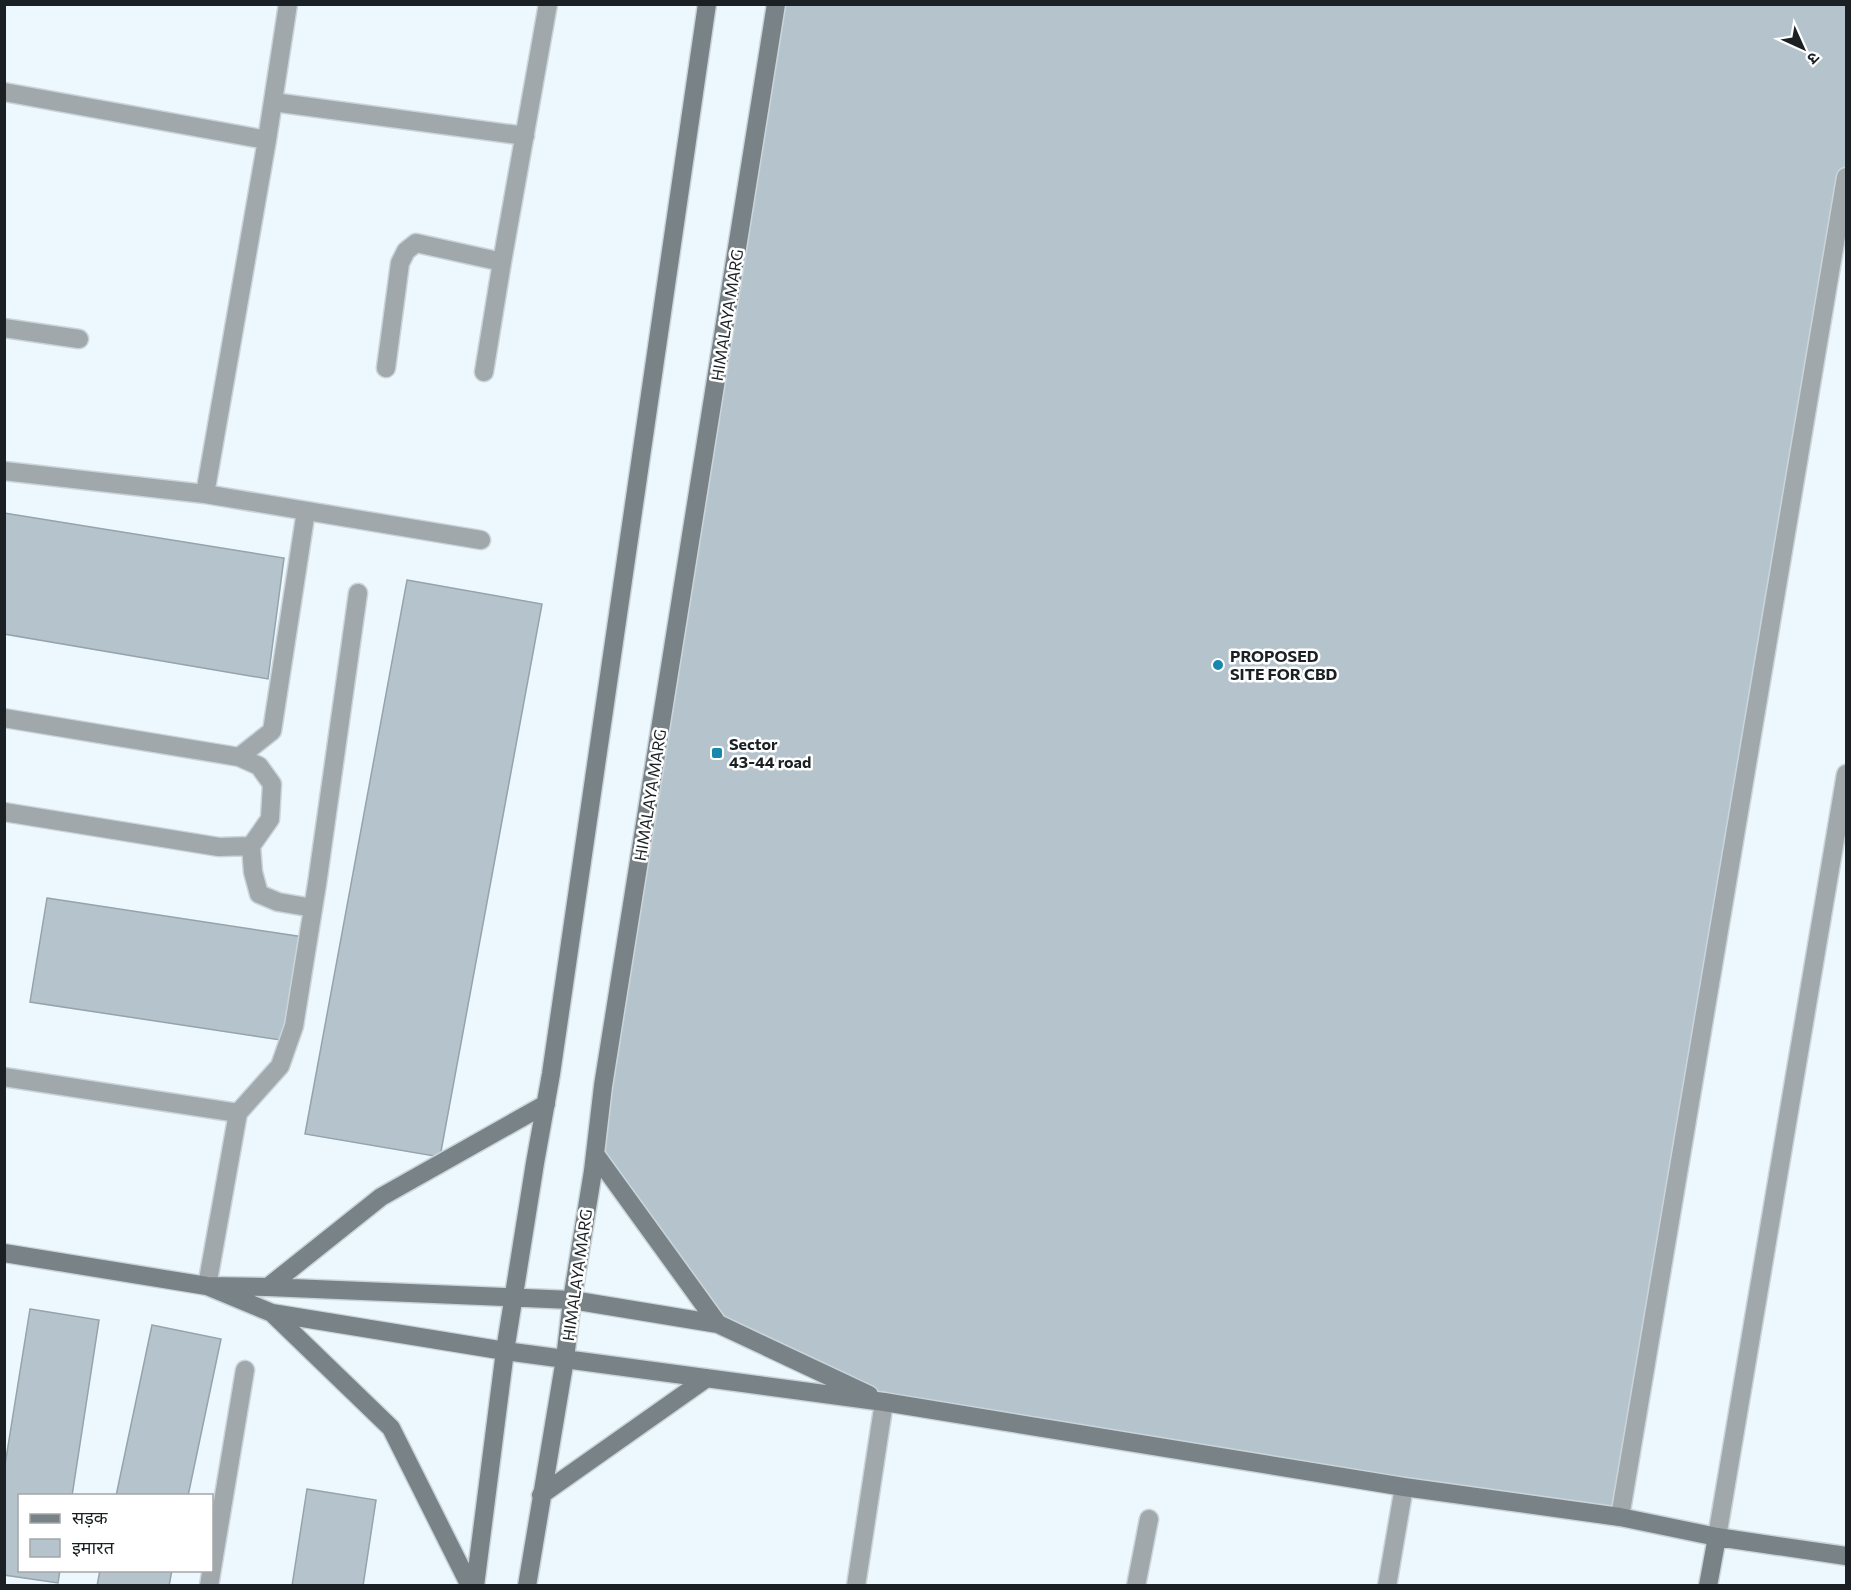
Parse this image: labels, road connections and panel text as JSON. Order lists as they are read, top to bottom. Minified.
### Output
{"streets":{"main road":["HIMALAYA MARG"]},"places":{"other":["PROPOSED SITE FOR CBD"],"transit":["Sector 43-44 road"]},"legend":["सड़क","इमारत"],"north":"bottom right"}
